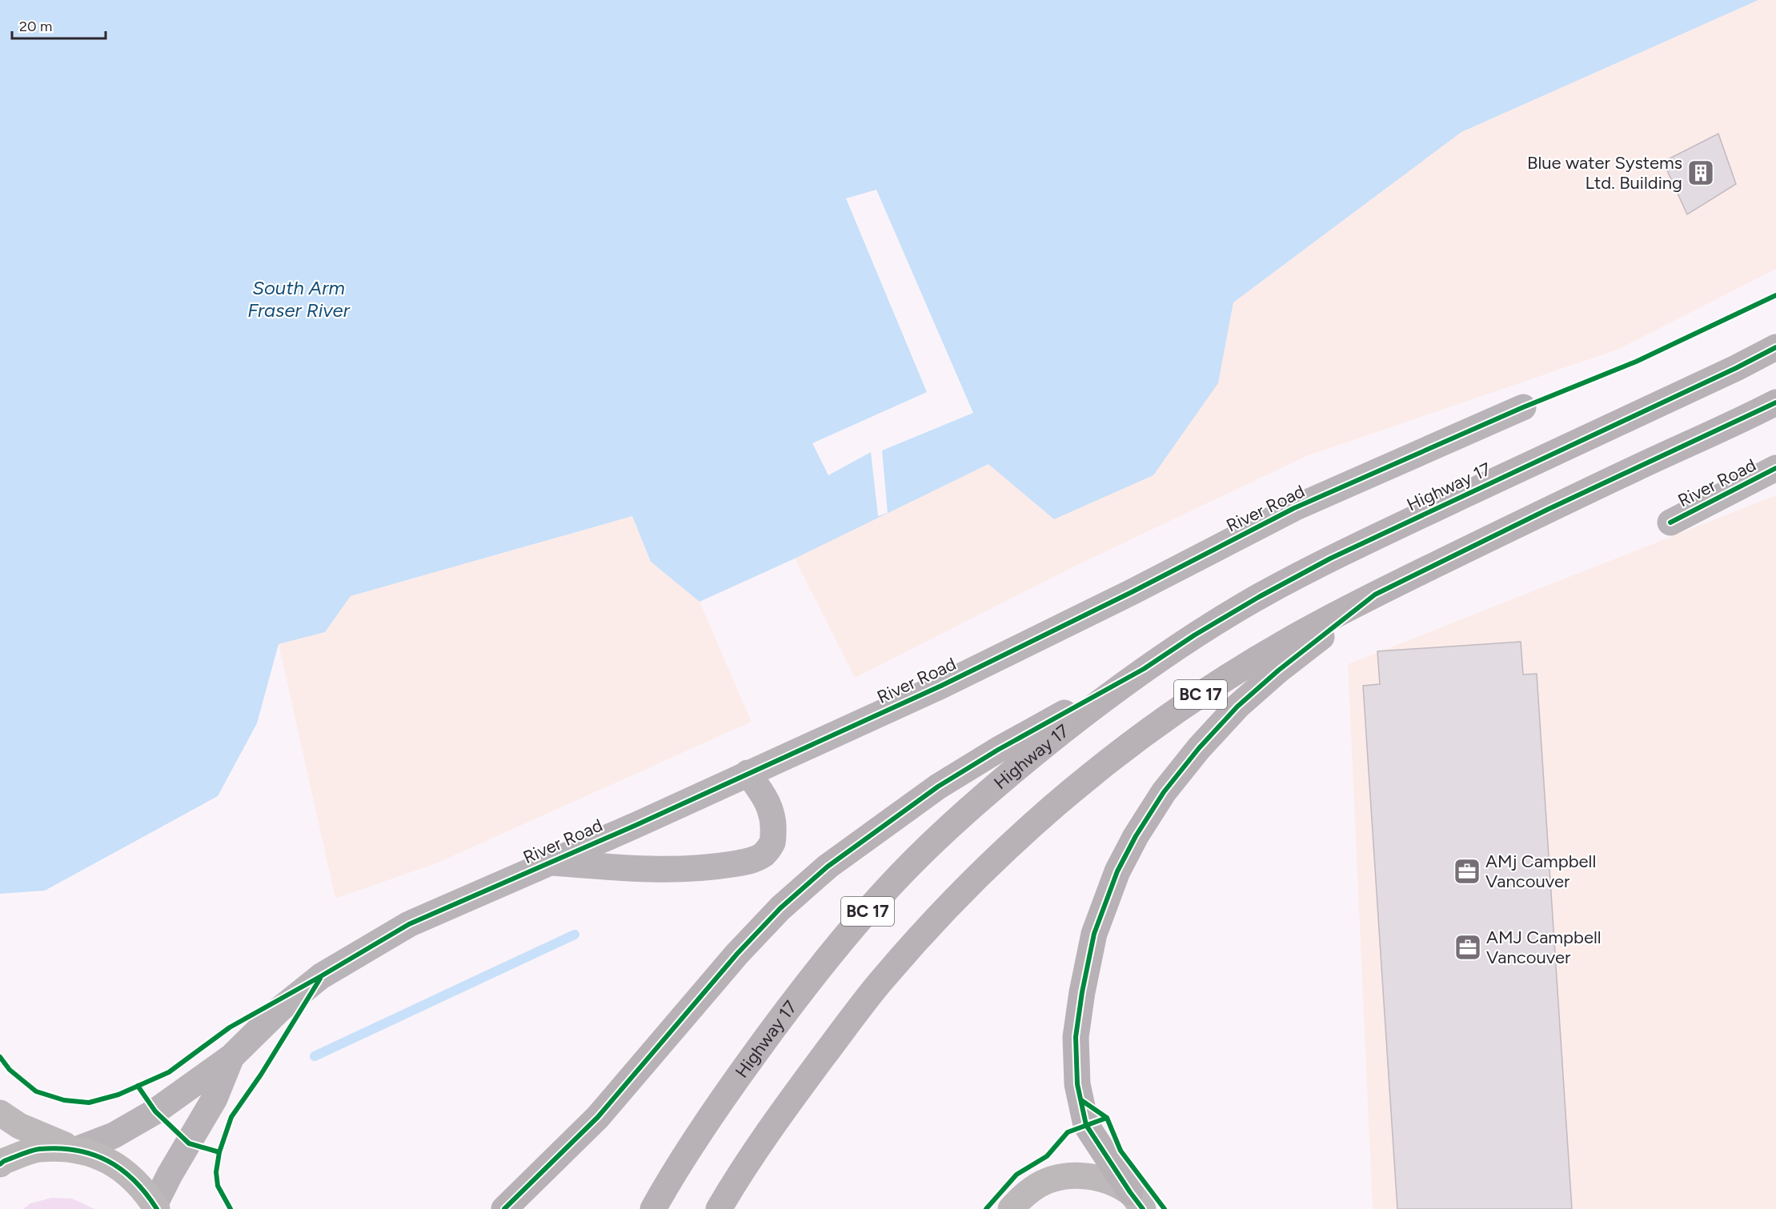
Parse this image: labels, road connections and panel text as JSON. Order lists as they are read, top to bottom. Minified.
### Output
{"streets":{"highway":["Highway 17","BC 17"],"street":["River Road"]},"water":["South Arm Fraser River"],"places":{"building":["Blue water Systems Ltd. Building"],"office":["AMj Campbell Vancouver","AMJ Campbell Vancouver"]},"scale_bar":"20 m"}
